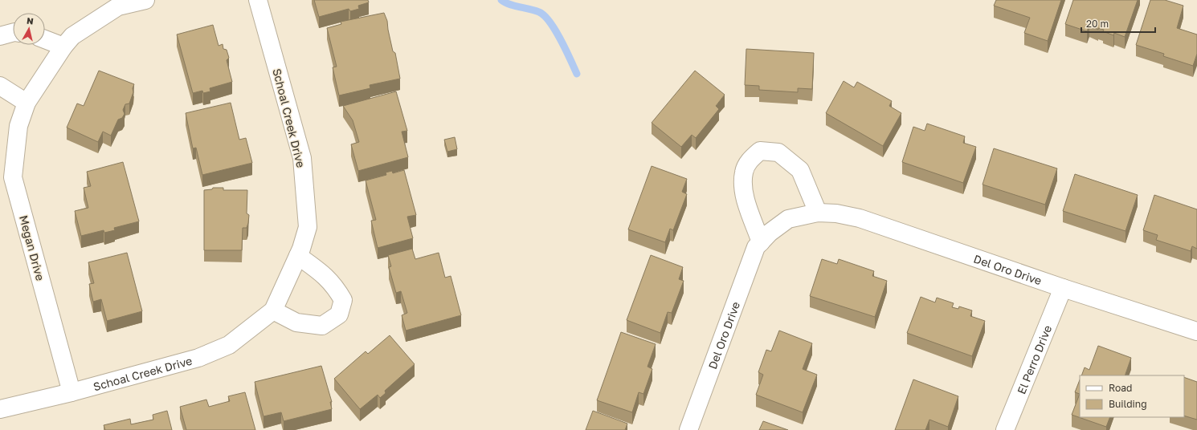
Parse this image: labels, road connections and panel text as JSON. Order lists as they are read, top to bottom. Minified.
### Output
{"streets":{"street":["Schoal Creek Drive","Megan Drive","Del Oro Drive","El Perro Drive"]},"crossings":[["Schoal Creek Drive","Megan Drive"],["Del Oro Drive","El Perro Drive"]],"legend":["Road","Building"],"scale_bar":"20 m","north":"top"}
